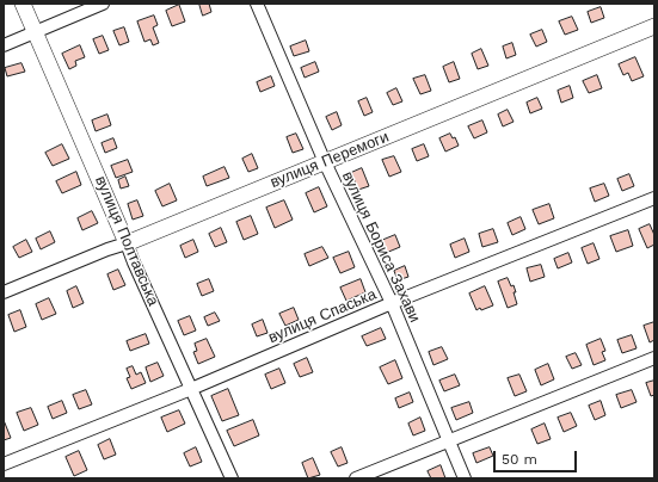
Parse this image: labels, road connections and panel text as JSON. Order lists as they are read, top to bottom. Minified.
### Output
{"streets":{"main road":["вулиця Перемоги","вулиця Полтавська"],"street":["вулиця Бориса Захави","вулиця Спаська"]},"crossings":[["вулиця Перемоги","вулиця Полтавська"],["вулиця Перемоги","вулиця Бориса Захави"],["вулиця Полтавська","вулиця Спаська"],["вулиця Бориса Захави","вулиця Спаська"]],"scale_bar":"50 m"}
